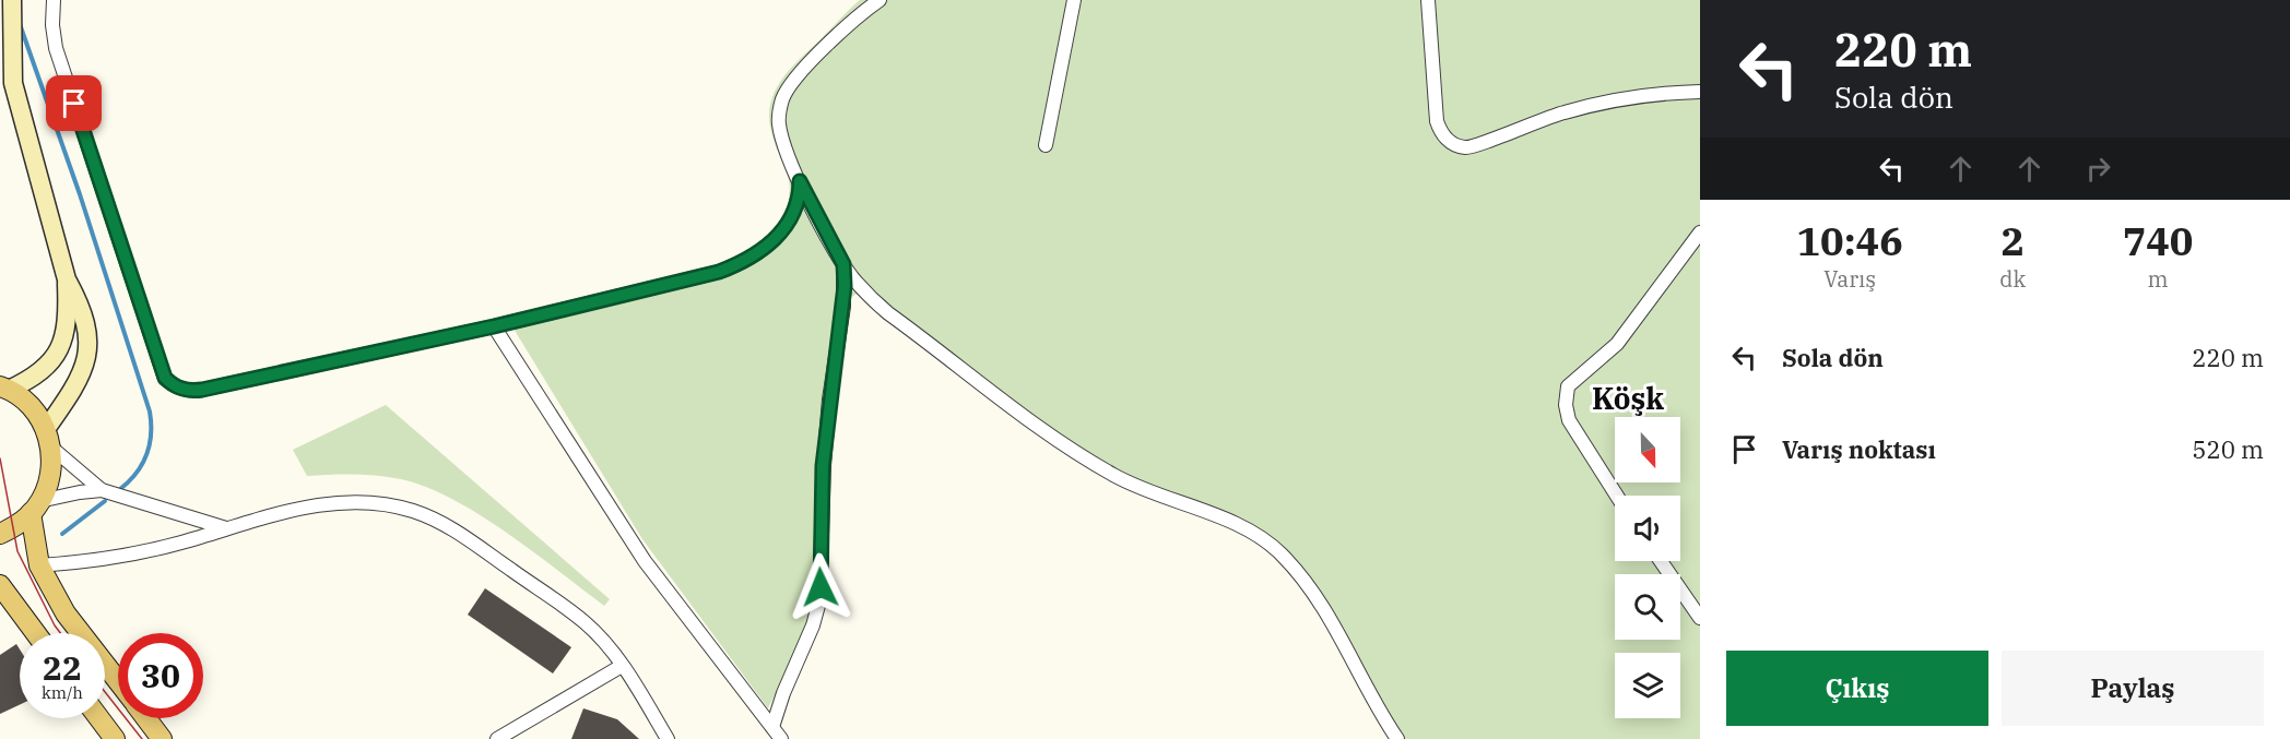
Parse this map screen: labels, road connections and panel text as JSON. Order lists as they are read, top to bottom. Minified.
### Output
{"districts":["Köşk"],"north":"bottom","page":{"turn":["220 m","Sola dön"],"eta":["10:46","Varış","2","dk","740","m"],"list":[{"name":"Sola dön","value":"220 m"},{"name":"Varış noktası","value":"520 m"}],"speed":"22 km/h","limit":"30","buttons":["Çıkış","Paylaş"]}}
